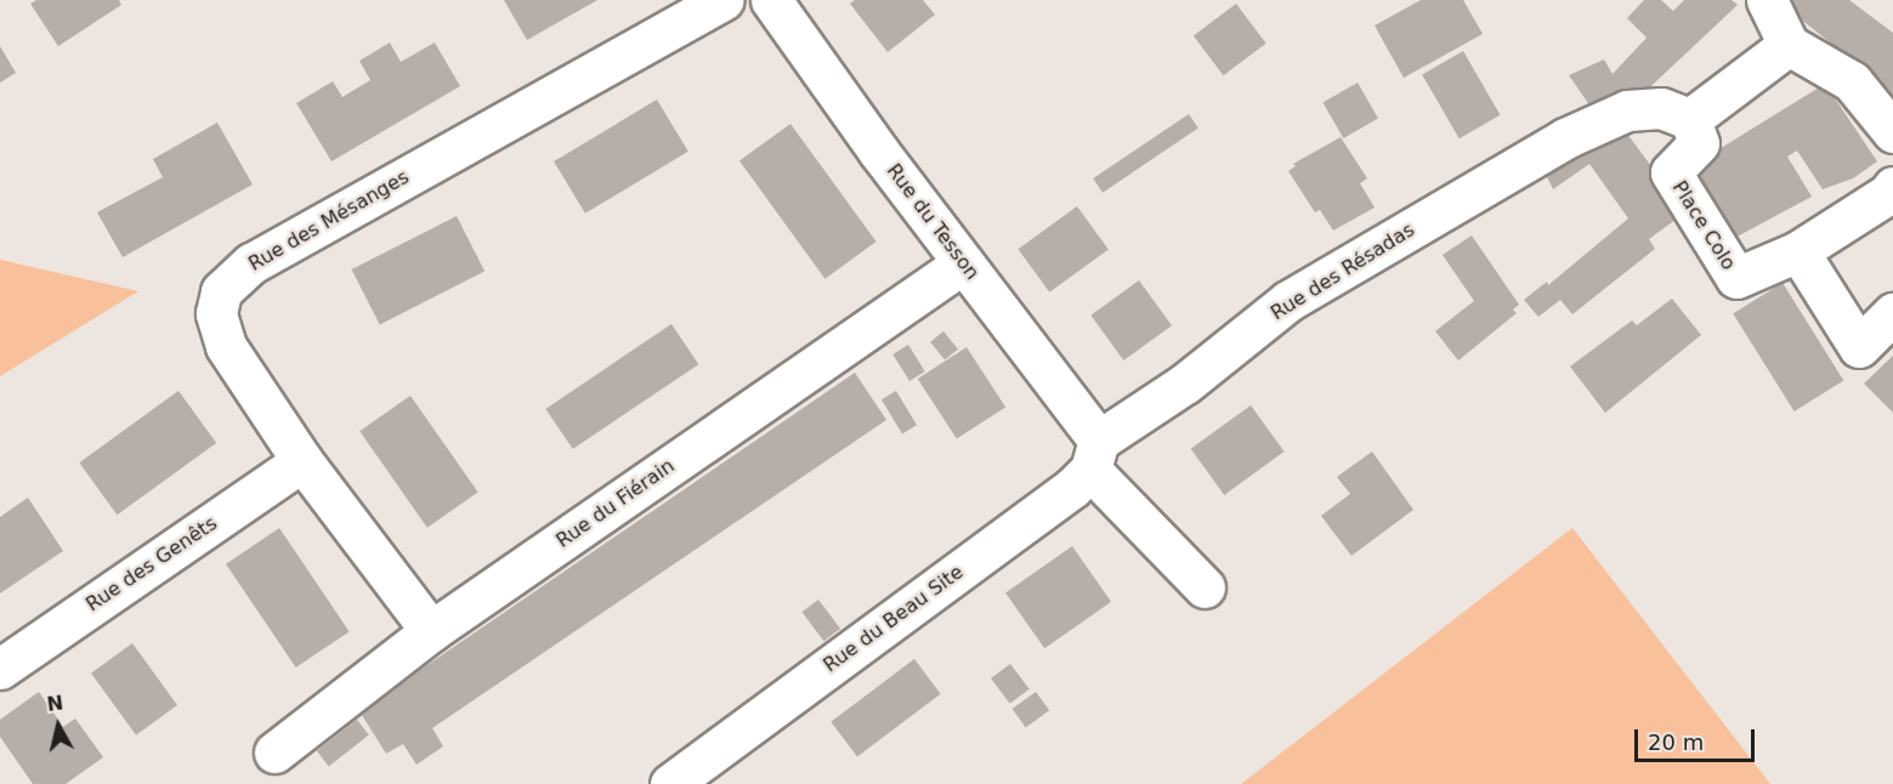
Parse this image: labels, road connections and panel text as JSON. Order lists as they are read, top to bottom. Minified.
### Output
{"streets":{"street":["Rue des Mésanges","Rue du Tesson","Place Colo","Rue des Résadas","Rue du Fiérain","Rue des Genêts","Rue du Beau Site"]},"crossings":[["Rue des Mésanges","Rue du Fiérain"],["Rue des Mésanges","Rue des Genêts"],["Rue du Tesson","Rue des Résadas"],["Rue du Tesson","Rue du Fiérain"],["Rue du Tesson","Rue du Beau Site"],["Place Colo","Rue des Résadas"],["Rue des Résadas","Rue du Beau Site"]],"scale_bar":"20 m","north":"top"}
